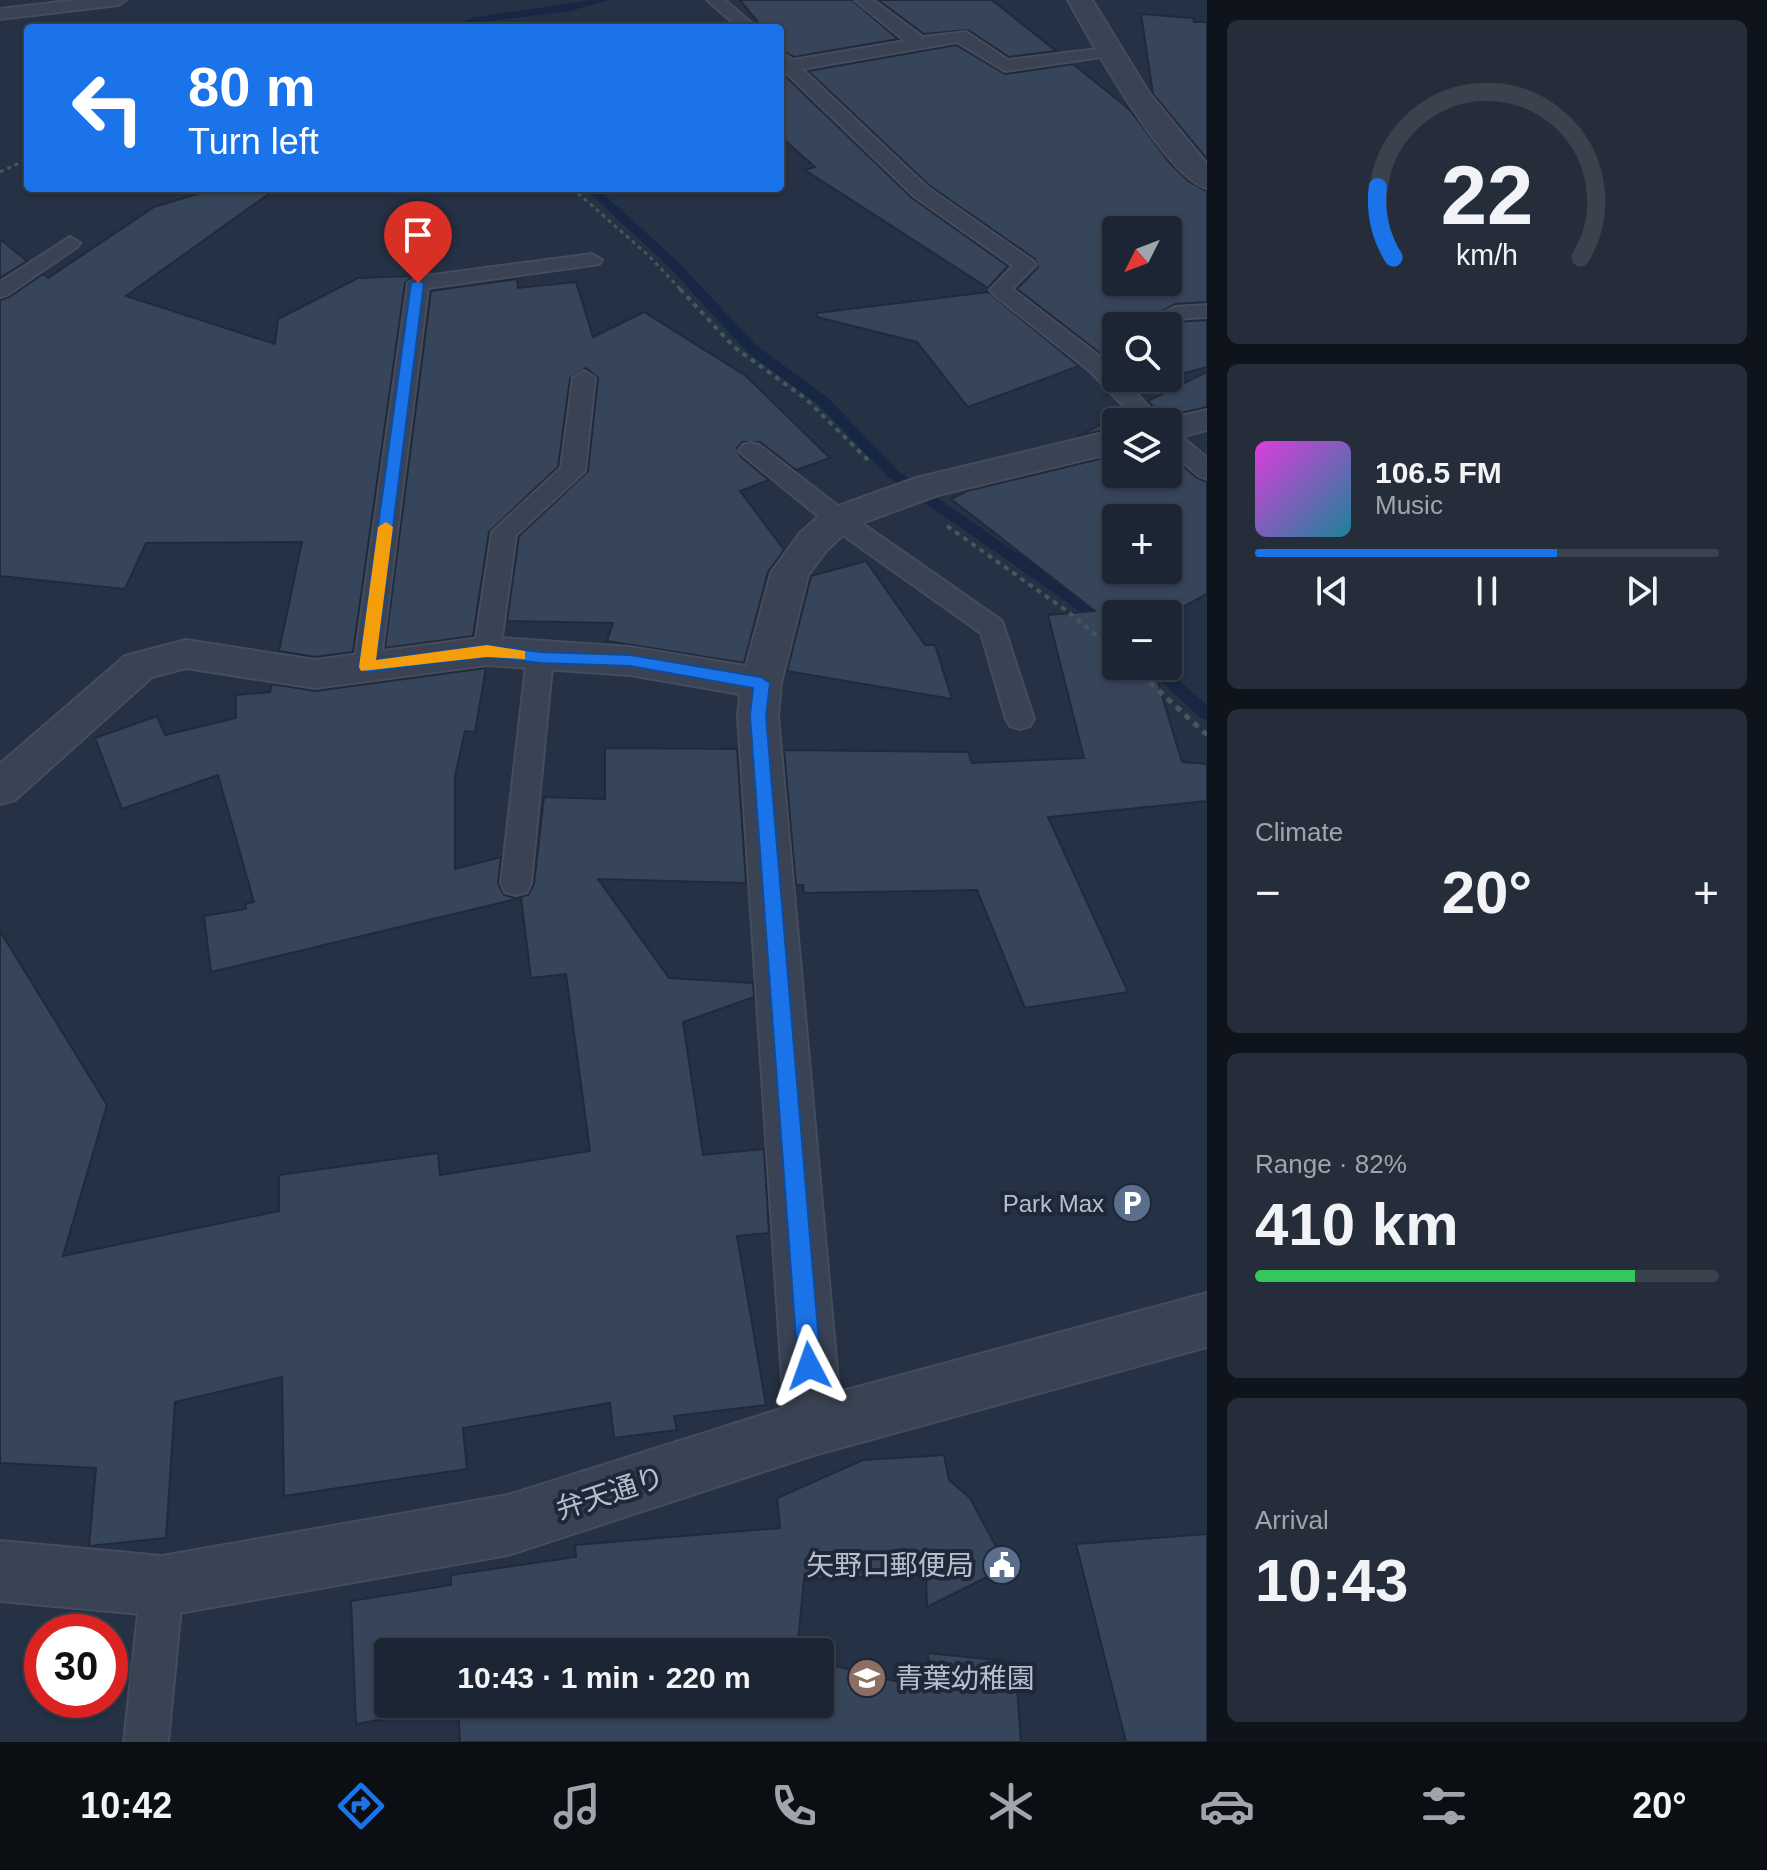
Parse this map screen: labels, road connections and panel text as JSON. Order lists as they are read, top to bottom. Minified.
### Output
{"streets":{"street":["弁天通り"]},"places":{"parking":["Park Max"],"public building":["矢野口郵便局"],"school or university":["青葉幼稚園"]},"north":"bottom left","page":{"turn":["80 m","Turn left"],"map_buttons":["+","−"],"song":["106.5 FM","Music"],"tile":["Climate",["Range · 82%","410 km"],["Arrival","10:43"]],"heat":["−","20°","+"],"limit":"30","trip":"10:43 · 1 min · 220 m","tabs":["10:42","20°"],"gauge":["22","km/h"]}}
